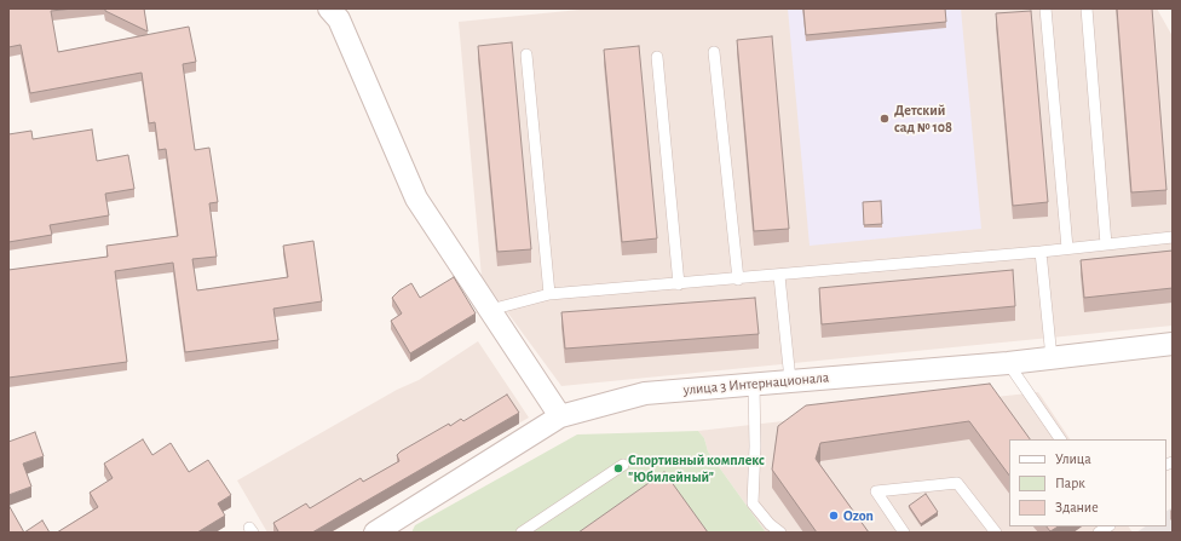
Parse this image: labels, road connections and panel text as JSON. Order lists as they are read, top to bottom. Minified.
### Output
{"streets":{"street":["улица 3 Интернационала"]},"places":["Детский сад № 108","Спортивный комплекс \"Юбилейный\"","Ozon"],"legend":["Улица","Парк","Здание"]}
